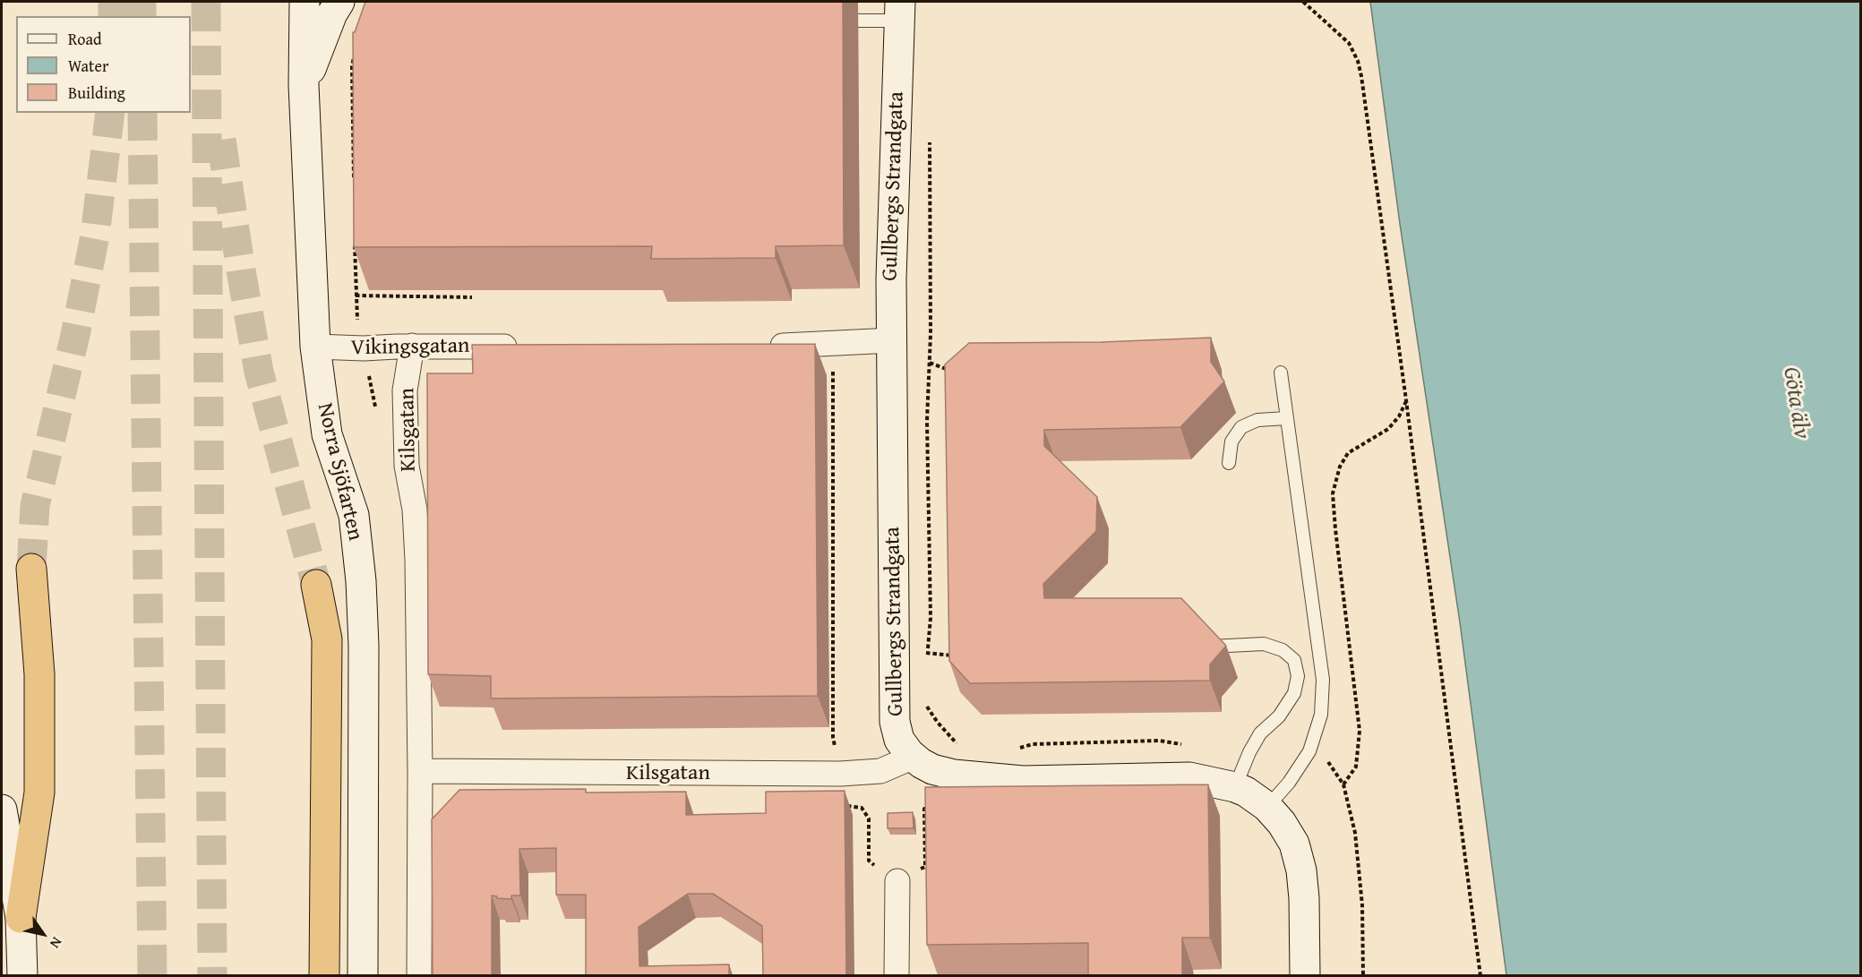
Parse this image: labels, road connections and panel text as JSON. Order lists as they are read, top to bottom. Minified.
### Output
{"streets":{"street":["Gullbergs Strandgata","Vikingsgatan","Kilsgatan","Norra Sjöfarten"]},"crossings":[["Gullbergs Strandgata","Kilsgatan"],["Vikingsgatan","Kilsgatan"],["Vikingsgatan","Norra Sjöfarten"]],"water":["Göta älv"],"legend":["Road","Water","Building"],"north":"bottom right"}
